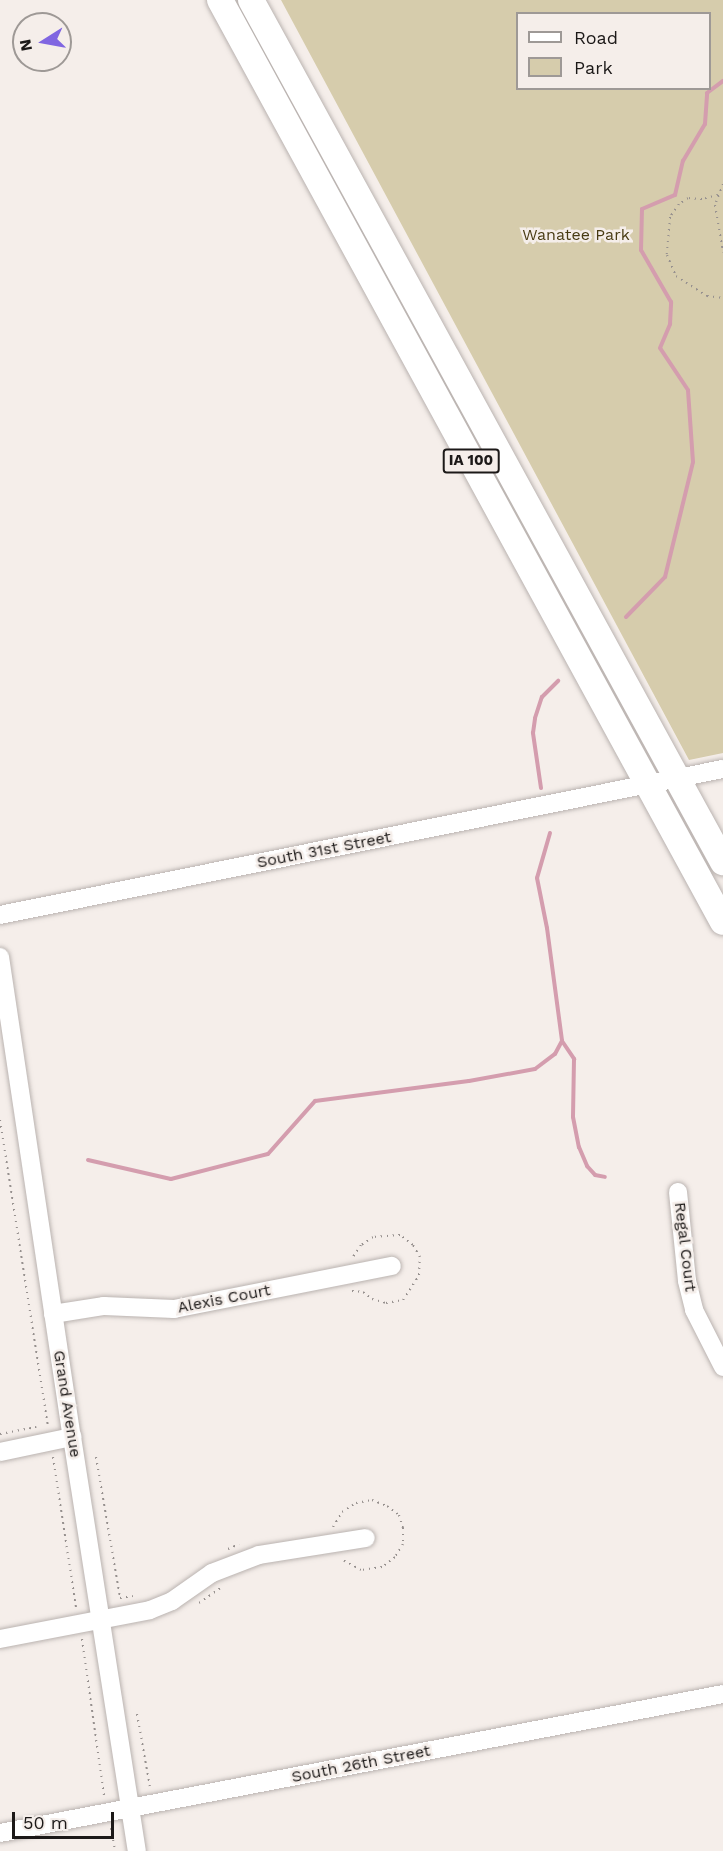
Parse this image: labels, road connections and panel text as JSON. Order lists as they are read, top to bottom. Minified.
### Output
{"streets":{"highway":["IA 100"],"street":["South 31st Street","Regal Court","Alexis Court","Grand Avenue","South 26th Street"]},"crossings":[["IA 100","South 31st Street"],["Alexis Court","Grand Avenue"],["Grand Avenue","South 26th Street"]],"parks":["Wanatee Park"],"legend":["Road","Park"],"scale_bar":"50 m","north":"left"}
